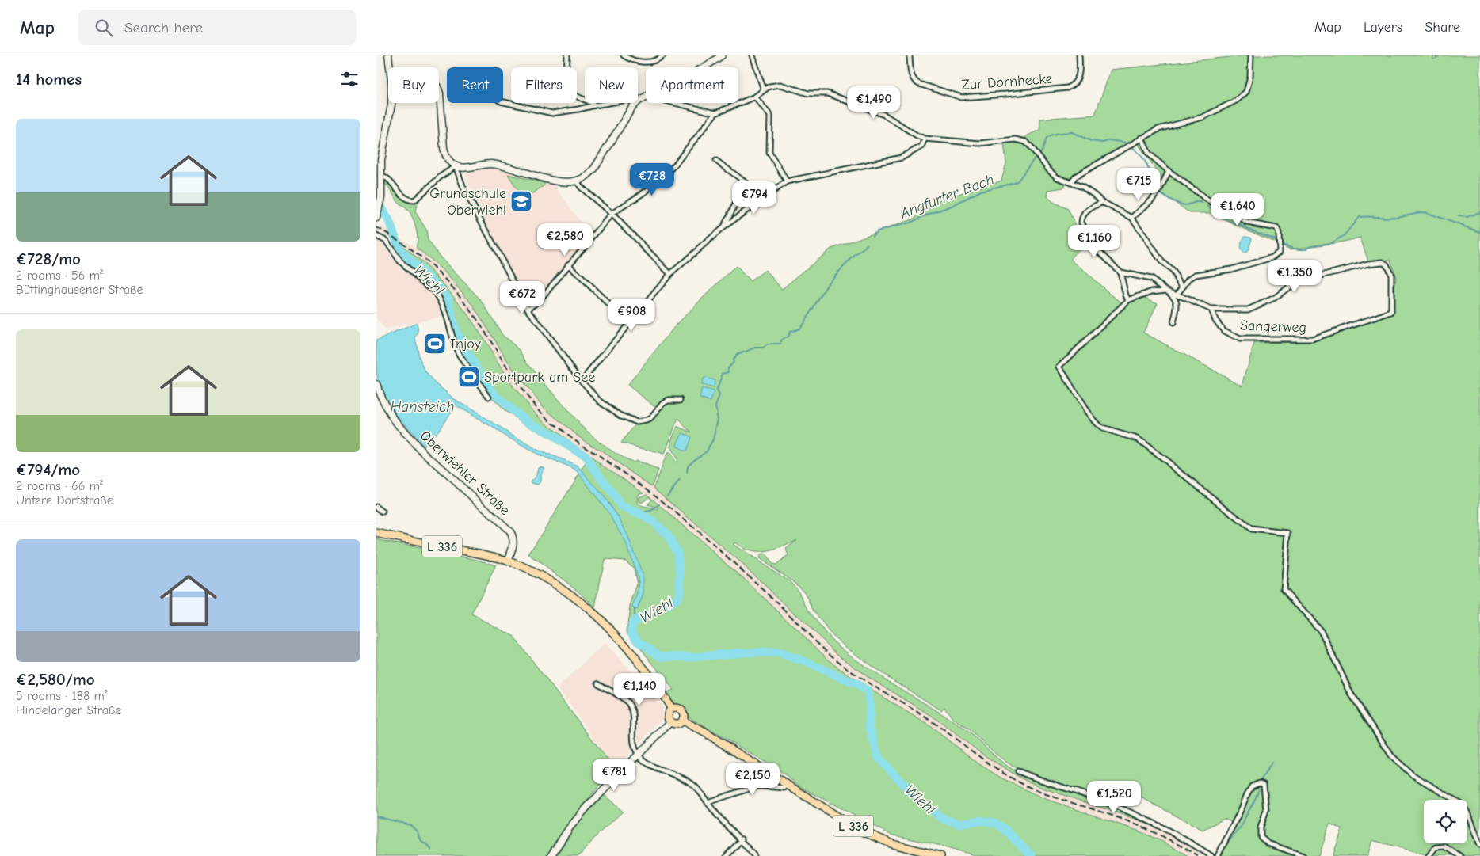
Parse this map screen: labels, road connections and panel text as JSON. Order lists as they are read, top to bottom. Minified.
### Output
{"streets":{"main road":["Oberwiehler Straße","L 336"],"street":["Zur Dornhecke","Sangerweg"]},"crossings":[["Oberwiehler Straße","L 336"]],"water":["Angfurter Bach","Wiehl","Hansteich"],"places":{"school or university":["Grundschule Oberwiehl"],"sports":["Injoy","Sportpark am See"]},"page":{"header":"Map","search":"Search here","nav":["Map","Layers","Share"],"heading":"14 homes","chip":["Buy","Rent","Filters","New","Apartment"],"price":["€1,490","€728","€715","€794","€1,640","€2,580","€1,160","€1,350","€672","€908","€1,140","€781","€2,150","€1,520"],"list":[{"name":"€728/mo","note":"2 rooms · 56 m² · Büttinghausener Straße"},{"name":"€794/mo","note":"2 rooms · 66 m² · Untere Dorfstraße"},{"name":"€2,580/mo","note":"5 rooms · 188 m² · Hindelanger Straße"}]}}
